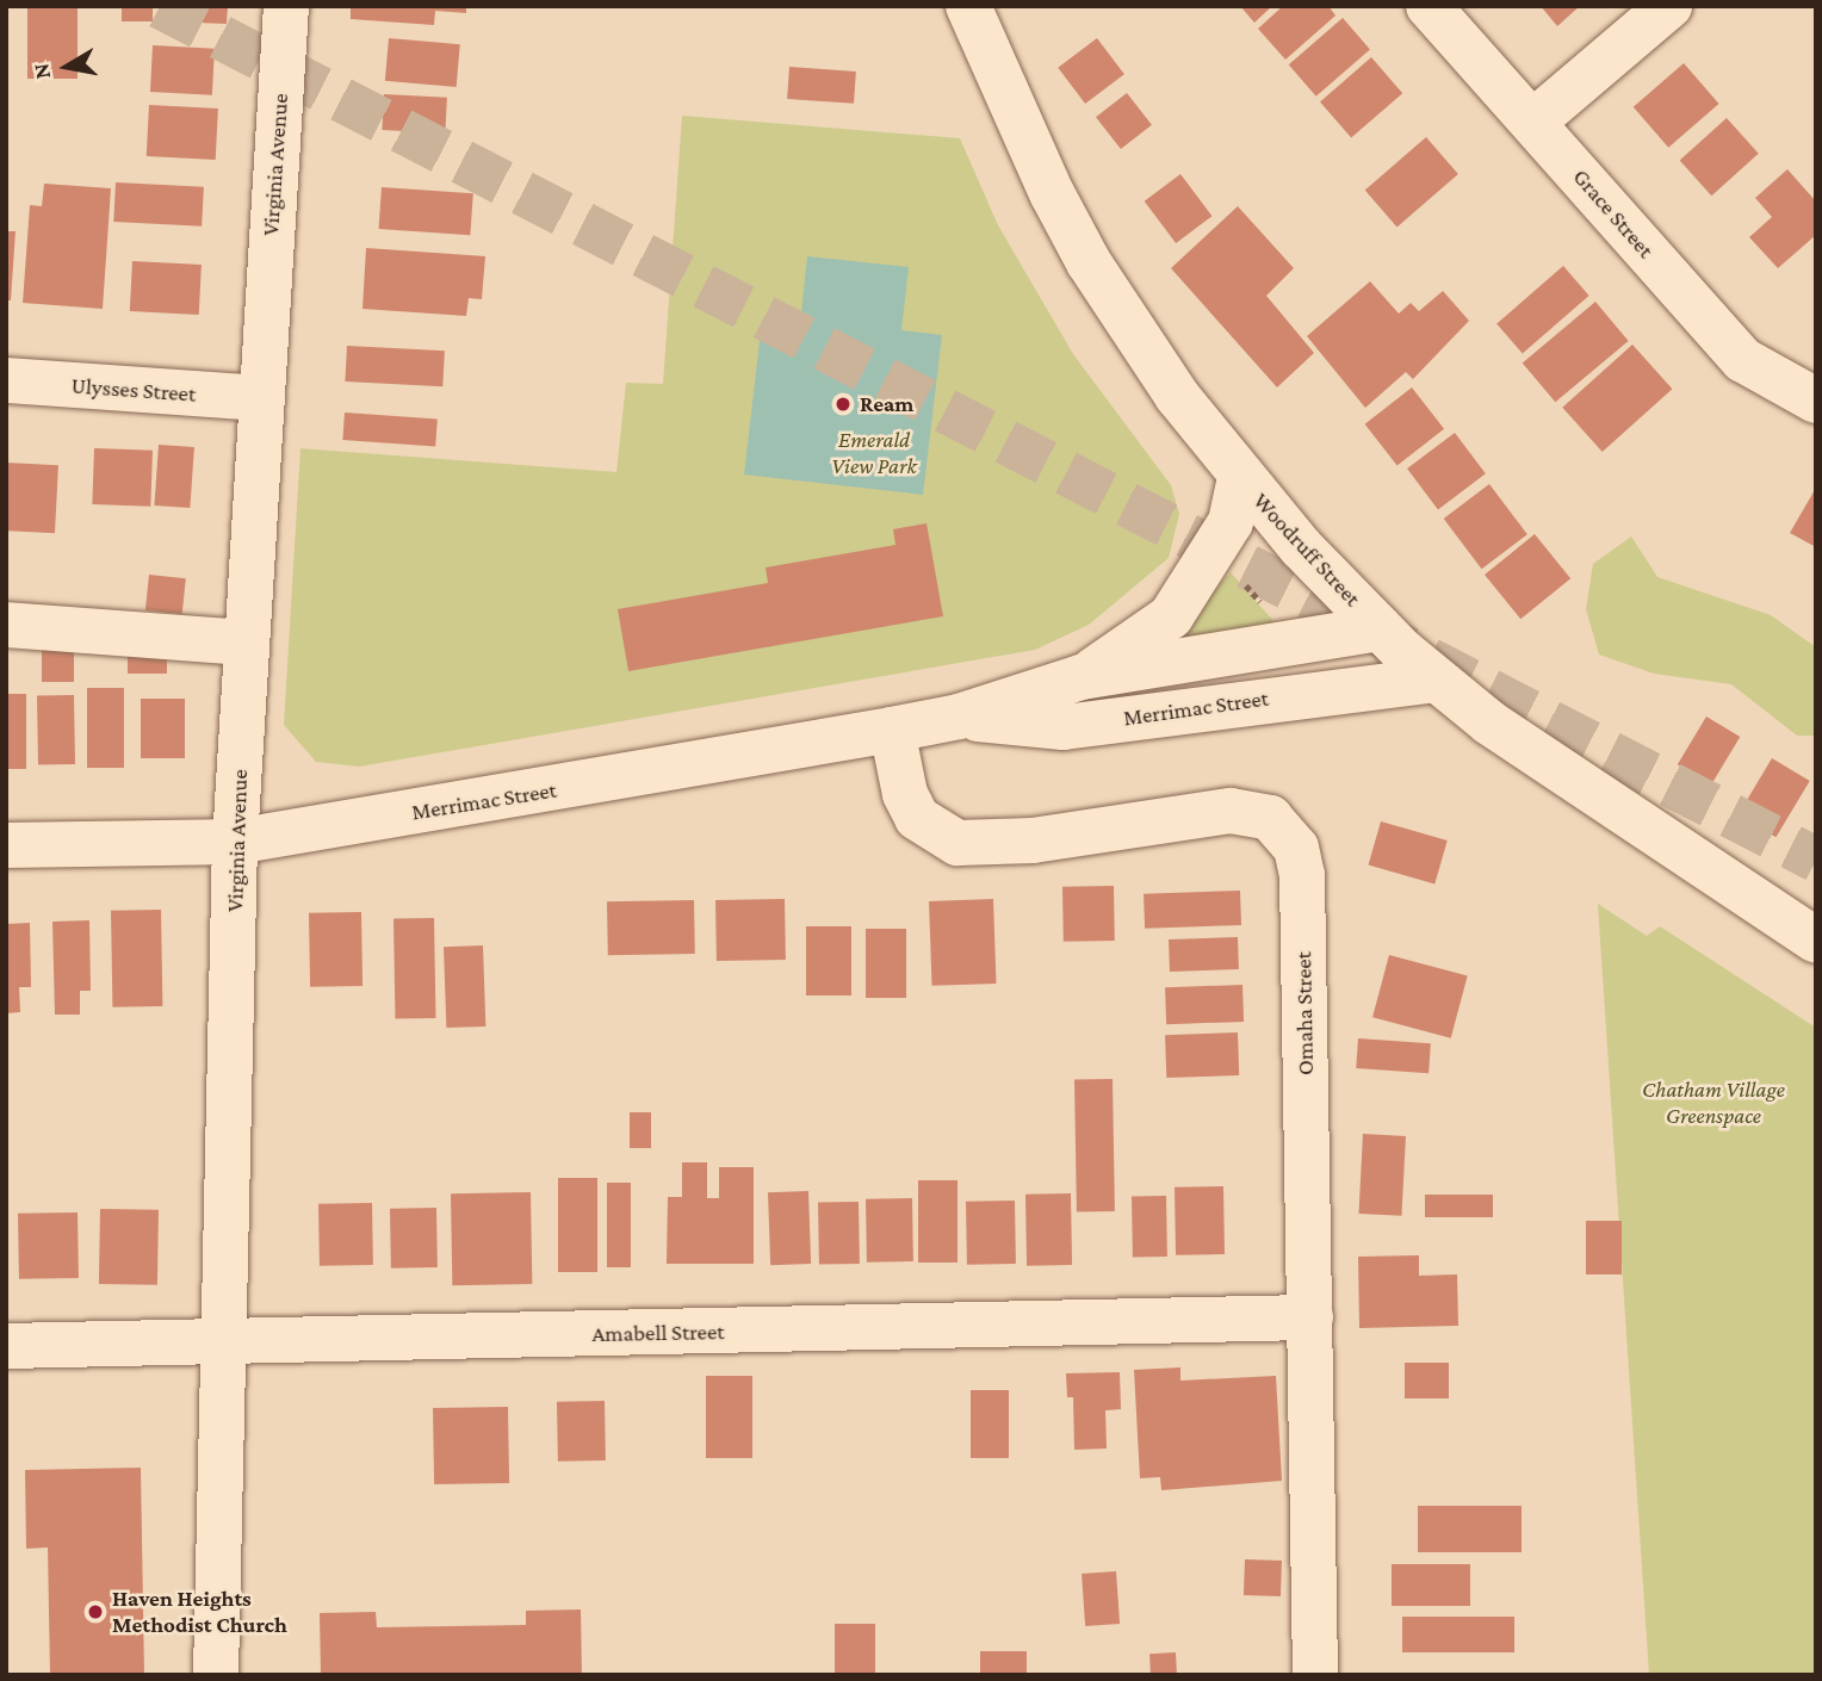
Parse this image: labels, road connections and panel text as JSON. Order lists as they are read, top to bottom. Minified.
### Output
{"streets":{"street":["Virginia Avenue","Grace Street","Ulysses Street","Woodruff Street","Merrimac Street","Omaha Street","Amabell Street"]},"crossings":[["Virginia Avenue","Ulysses Street"],["Virginia Avenue","Merrimac Street"],["Virginia Avenue","Amabell Street"],["Woodruff Street","Merrimac Street"],["Merrimac Street","Omaha Street"],["Omaha Street","Amabell Street"]],"parks":["Emerald View Park","Chatham Village Greenspace"],"places":["Ream","Haven Heights Methodist Church"],"north":"left"}
